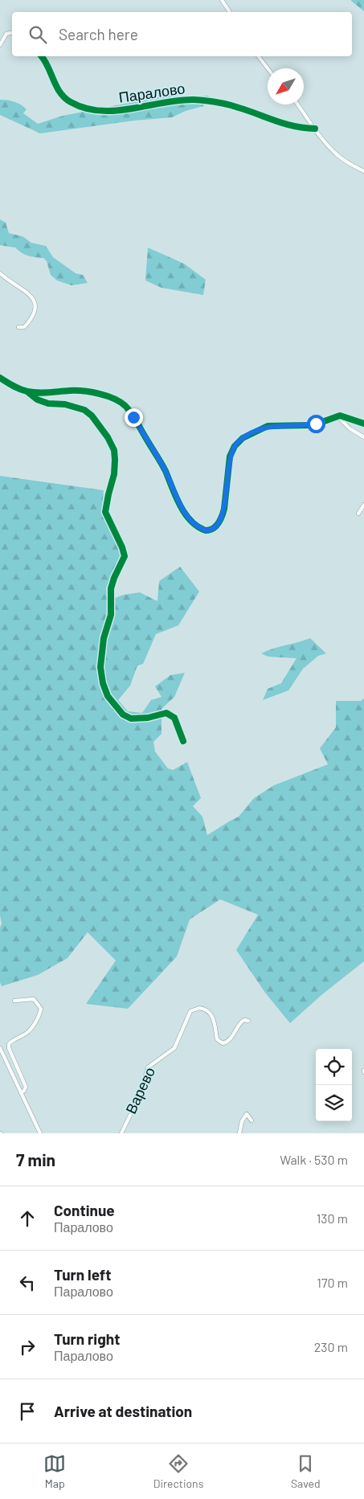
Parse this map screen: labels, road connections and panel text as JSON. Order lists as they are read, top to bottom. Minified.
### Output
{"streets":{"street":["Паралово","Варево"]},"north":"bottom left","page":{"search":"Search here","heading":["7 min","Walk · 530 m"],"list":[["Continue","Паралово","130 m"],["Turn left","Паралово","170 m"],["Turn right","Паралово","230 m"],"Arrive at destination"],"nav":["Map","Directions","Saved"]}}
